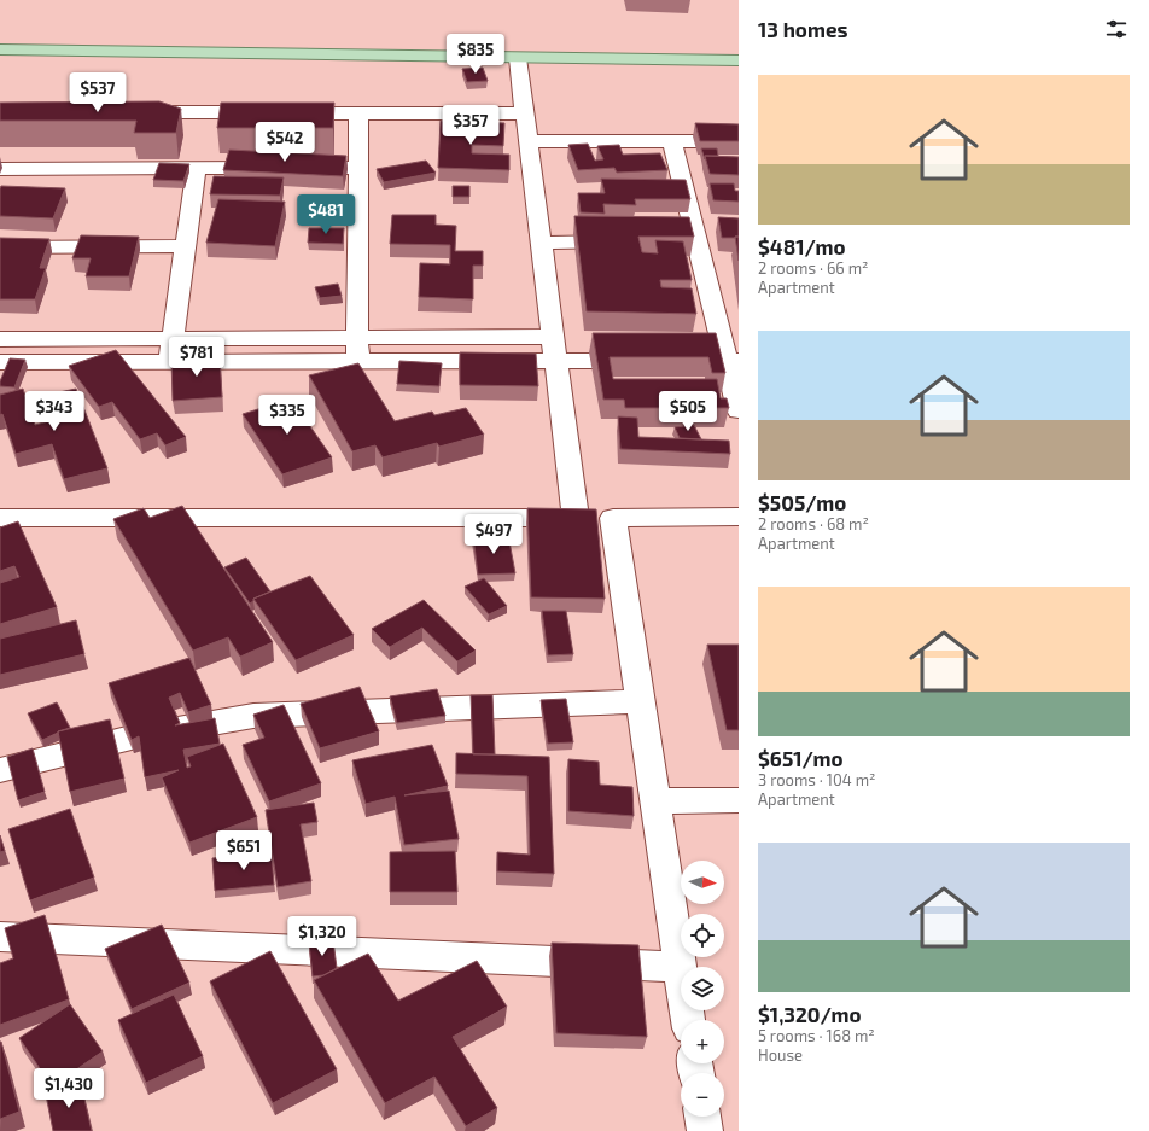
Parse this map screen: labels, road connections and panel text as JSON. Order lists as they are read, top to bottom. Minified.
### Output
{"north":"right","page":{"heading":"13 homes","price":["$835","$537","$357","$542","$481","$781","$343","$505","$335","$497","$651","$1,320","$1,430"],"list":[{"name":"$481/mo","note":"2 rooms · 66 m² · Apartment"},{"name":"$505/mo","note":"2 rooms · 68 m² · Apartment"},{"name":"$651/mo","note":"3 rooms · 104 m² · Apartment"},{"name":"$1,320/mo","note":"5 rooms · 168 m² · House"}],"map_buttons":["+","−"]}}
